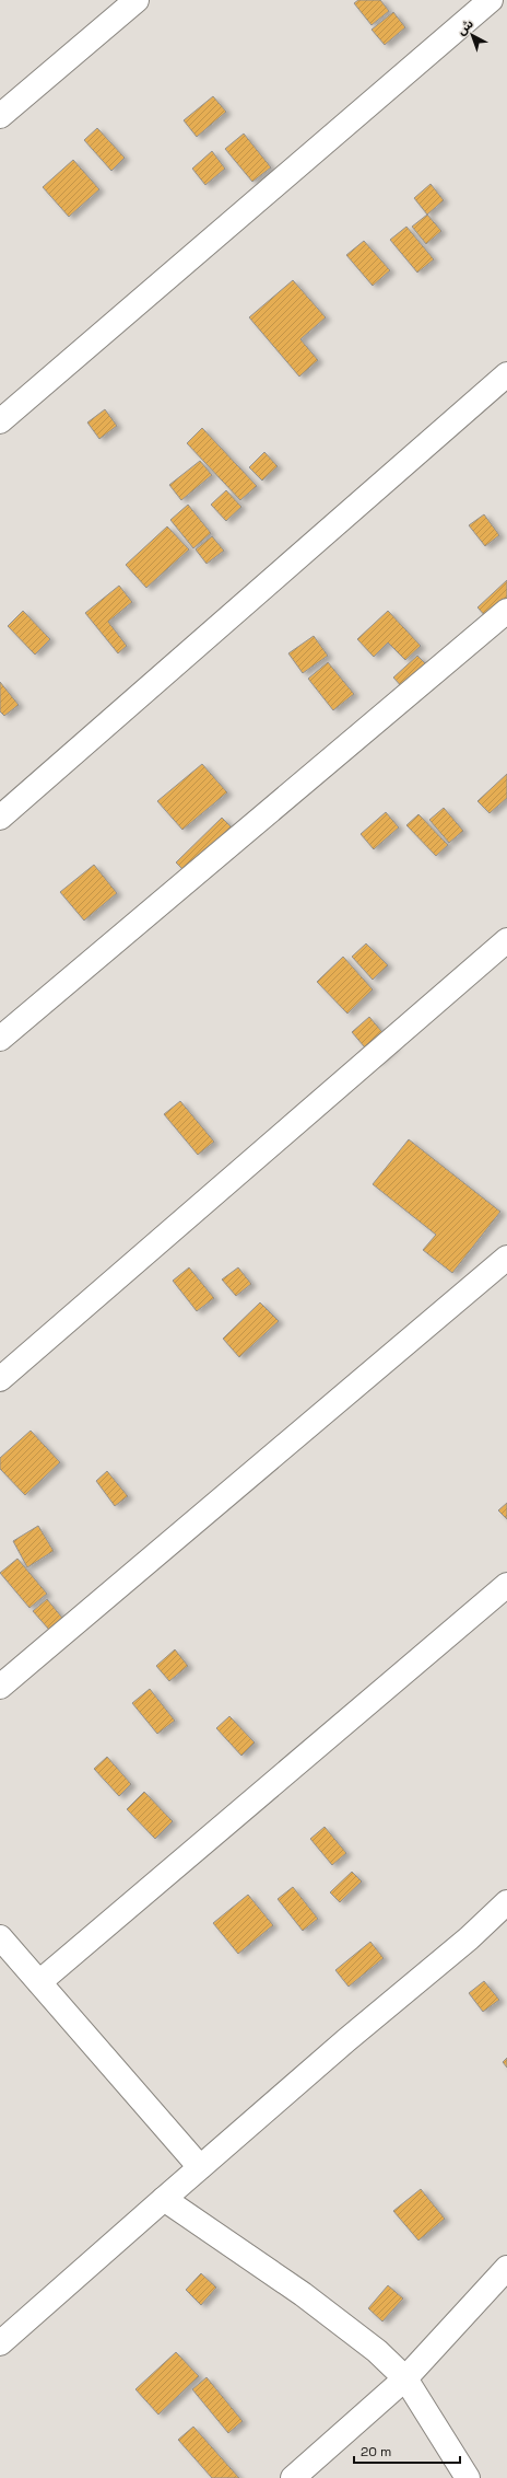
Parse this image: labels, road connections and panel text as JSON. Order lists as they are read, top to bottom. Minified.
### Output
{"scale_bar":"20 m","north":"top left"}
